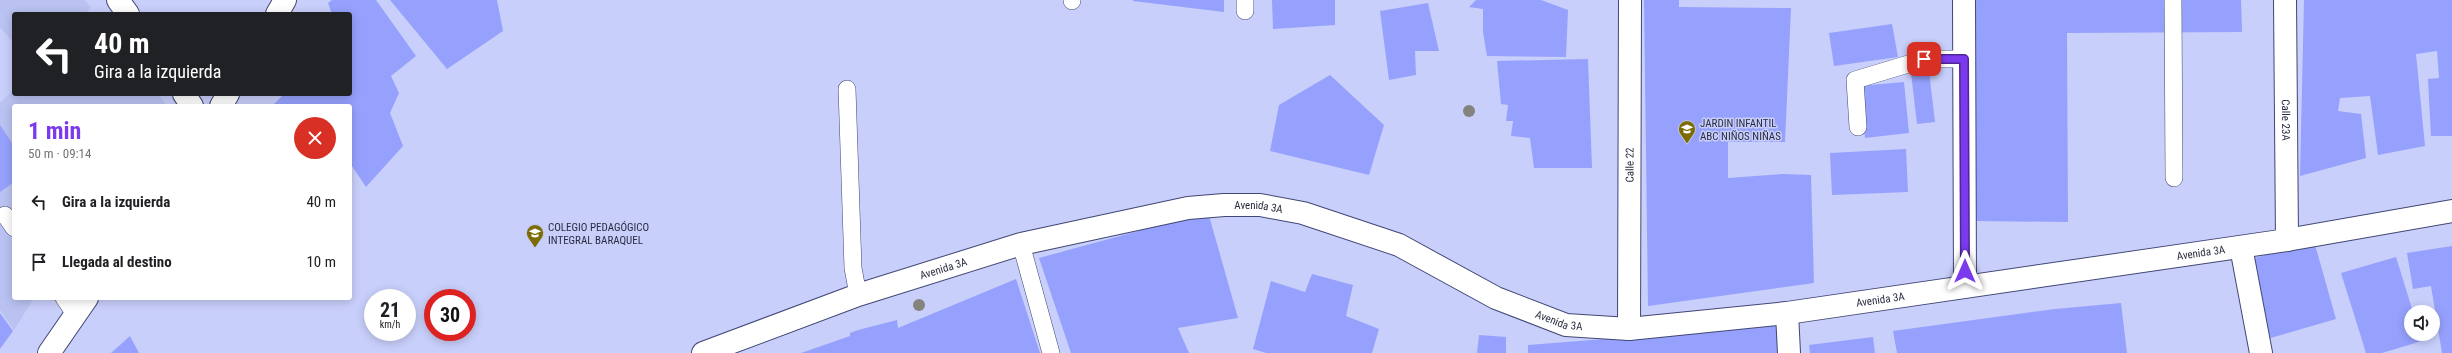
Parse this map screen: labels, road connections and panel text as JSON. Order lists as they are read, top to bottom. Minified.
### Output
{"streets":{"street":["Calle 23A","Calle 22","Avenida 3A"]},"crossings":[["Calle 23A","Avenida 3A"],["Calle 22","Avenida 3A"]],"places":{"school or university":["JARDIN INFANTIL ABC NIÑOS NIÑAS","COLEGIO PEDAGÓGICO INTEGRAL BARAQUEL"]},"page":{"turn":["40 m","Gira a la izquierda"],"heading":["1 min","50 m · 09:14"],"list":[{"name":"Gira a la izquierda","value":"40 m"},{"name":"Llegada al destino","value":"10 m"}],"speed":"21 km/h","limit":"30"}}
